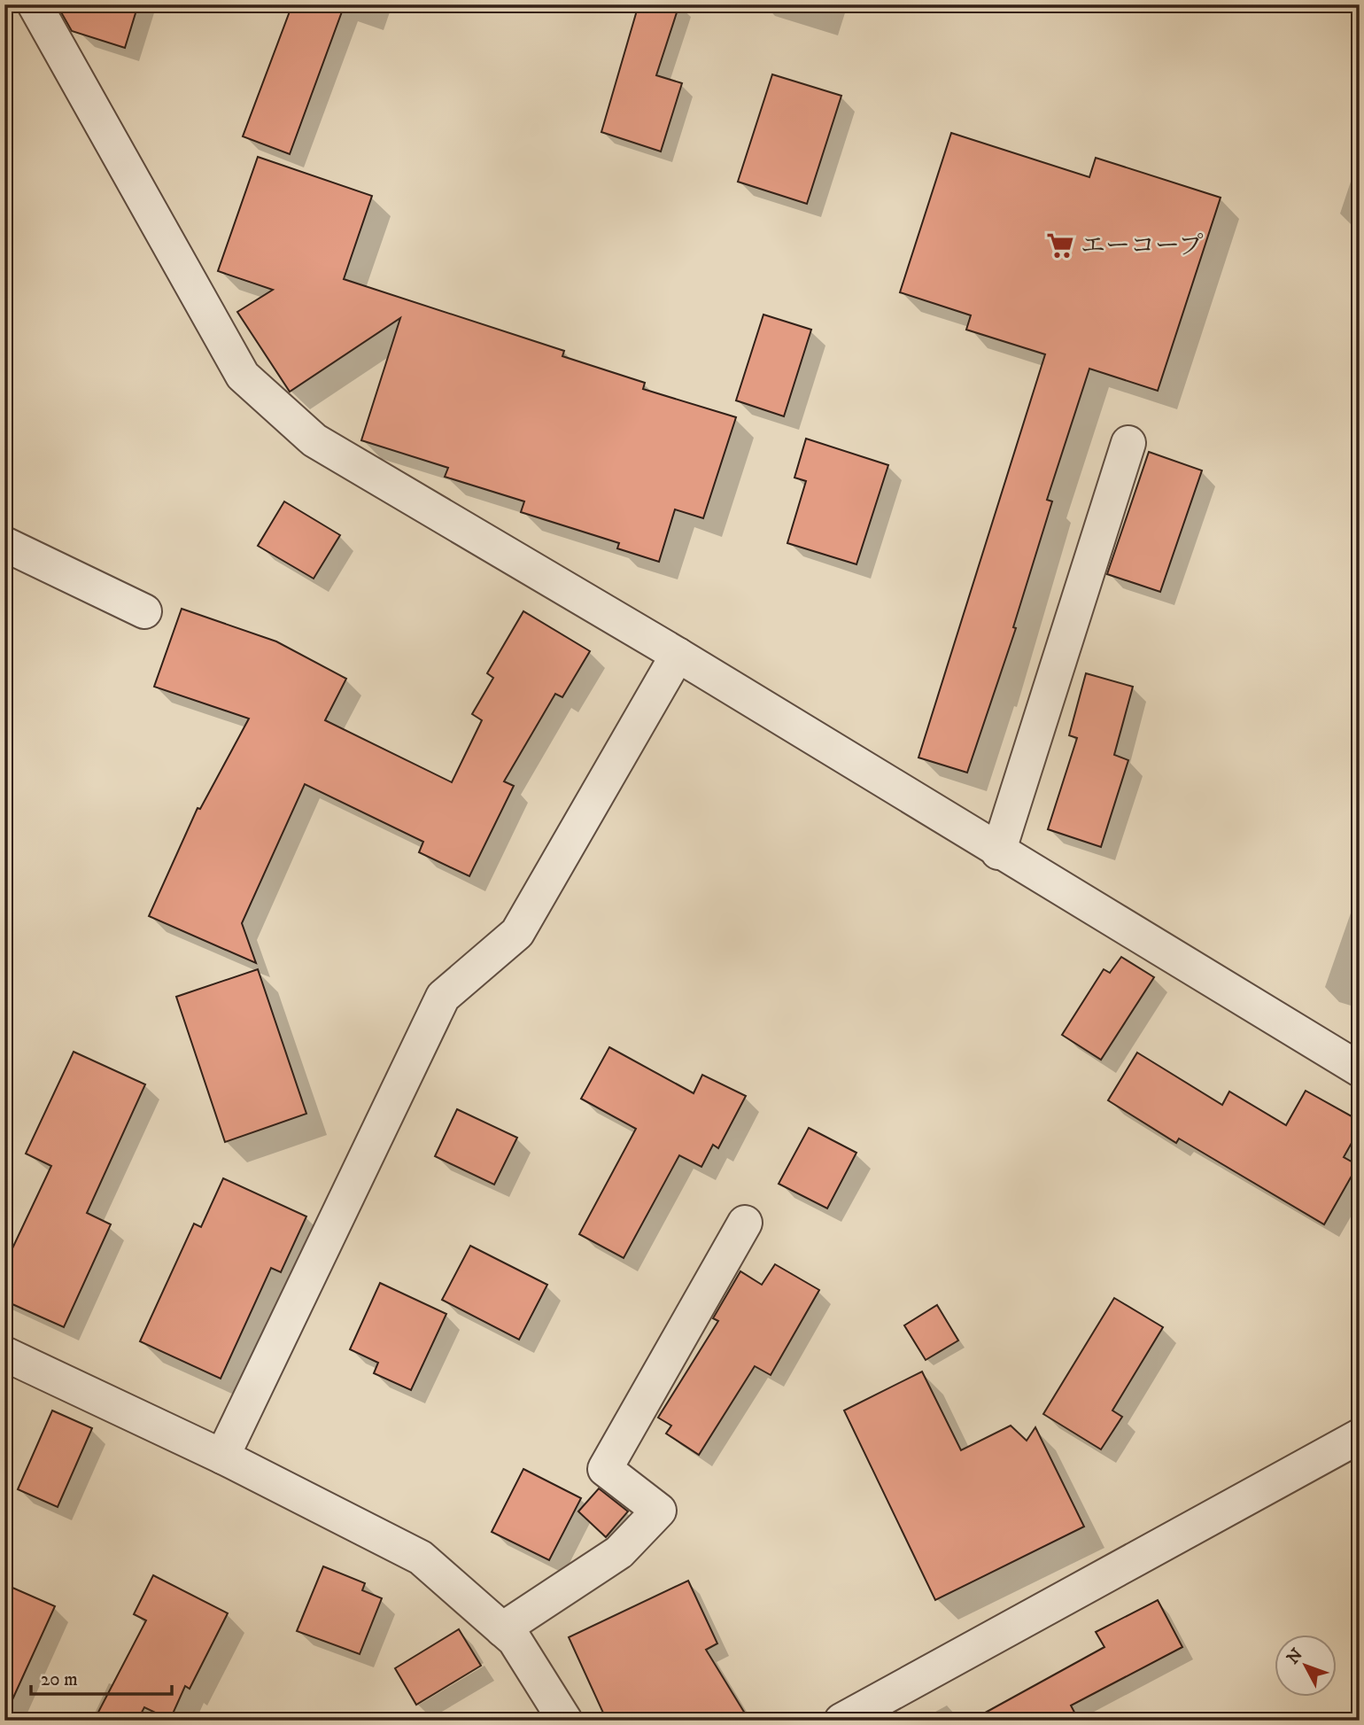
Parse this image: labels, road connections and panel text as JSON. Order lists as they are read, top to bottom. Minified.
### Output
{"places":{"supermarket":["エーコープ"]},"scale_bar":"20 m","north":"top left"}
